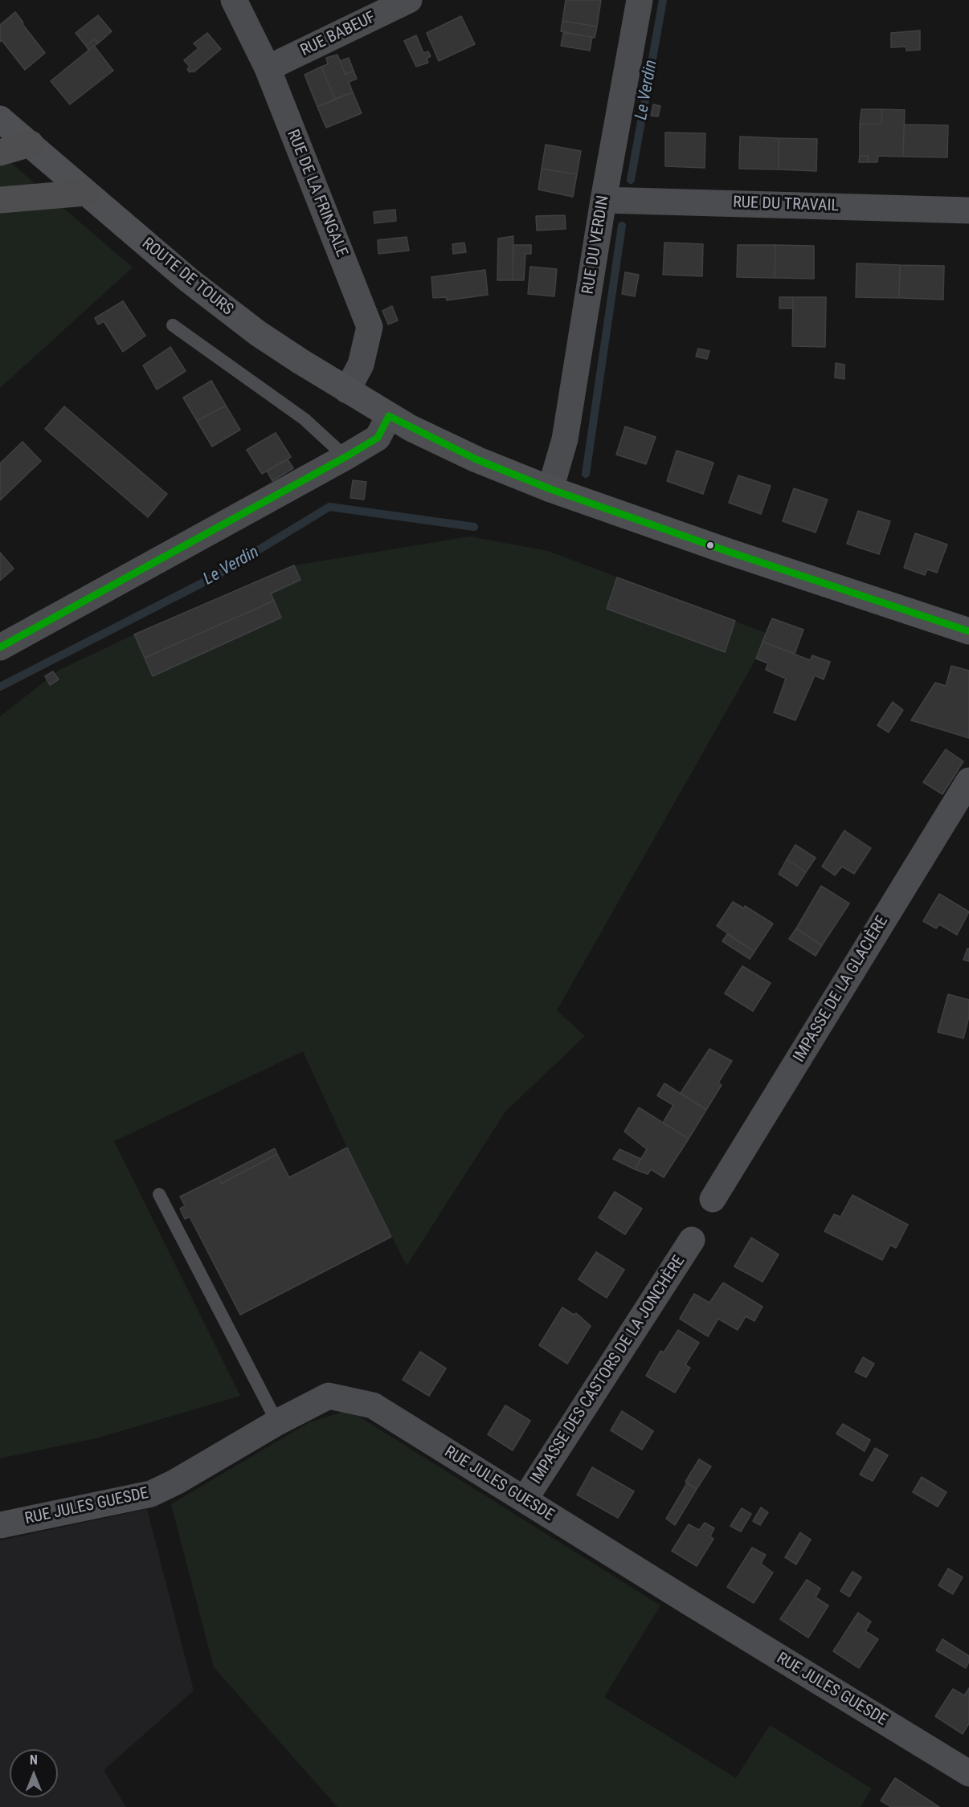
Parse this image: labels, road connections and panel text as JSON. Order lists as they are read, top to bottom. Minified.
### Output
{"streets":{"main road":["ROUTE DE TOURS"],"street":["RUE BABEUF","RUE DE LA FRINGALE","RUE DU TRAVAIL","RUE DU VERDIN","IMPASSE DE LA GLACIÈRE","IMPASSE DES CASTORS DE LA JONCHÈRE","RUE JULES GUESDE"]},"crossings":[["RUE BABEUF","RUE DE LA FRINGALE"],["RUE DE LA FRINGALE","ROUTE DE TOURS"],["RUE DU TRAVAIL","RUE DU VERDIN"],["RUE DU VERDIN","ROUTE DE TOURS"],["IMPASSE DES CASTORS DE LA JONCHÈRE","RUE JULES GUESDE"]],"water":["Le Verdin"],"north":"top"}
